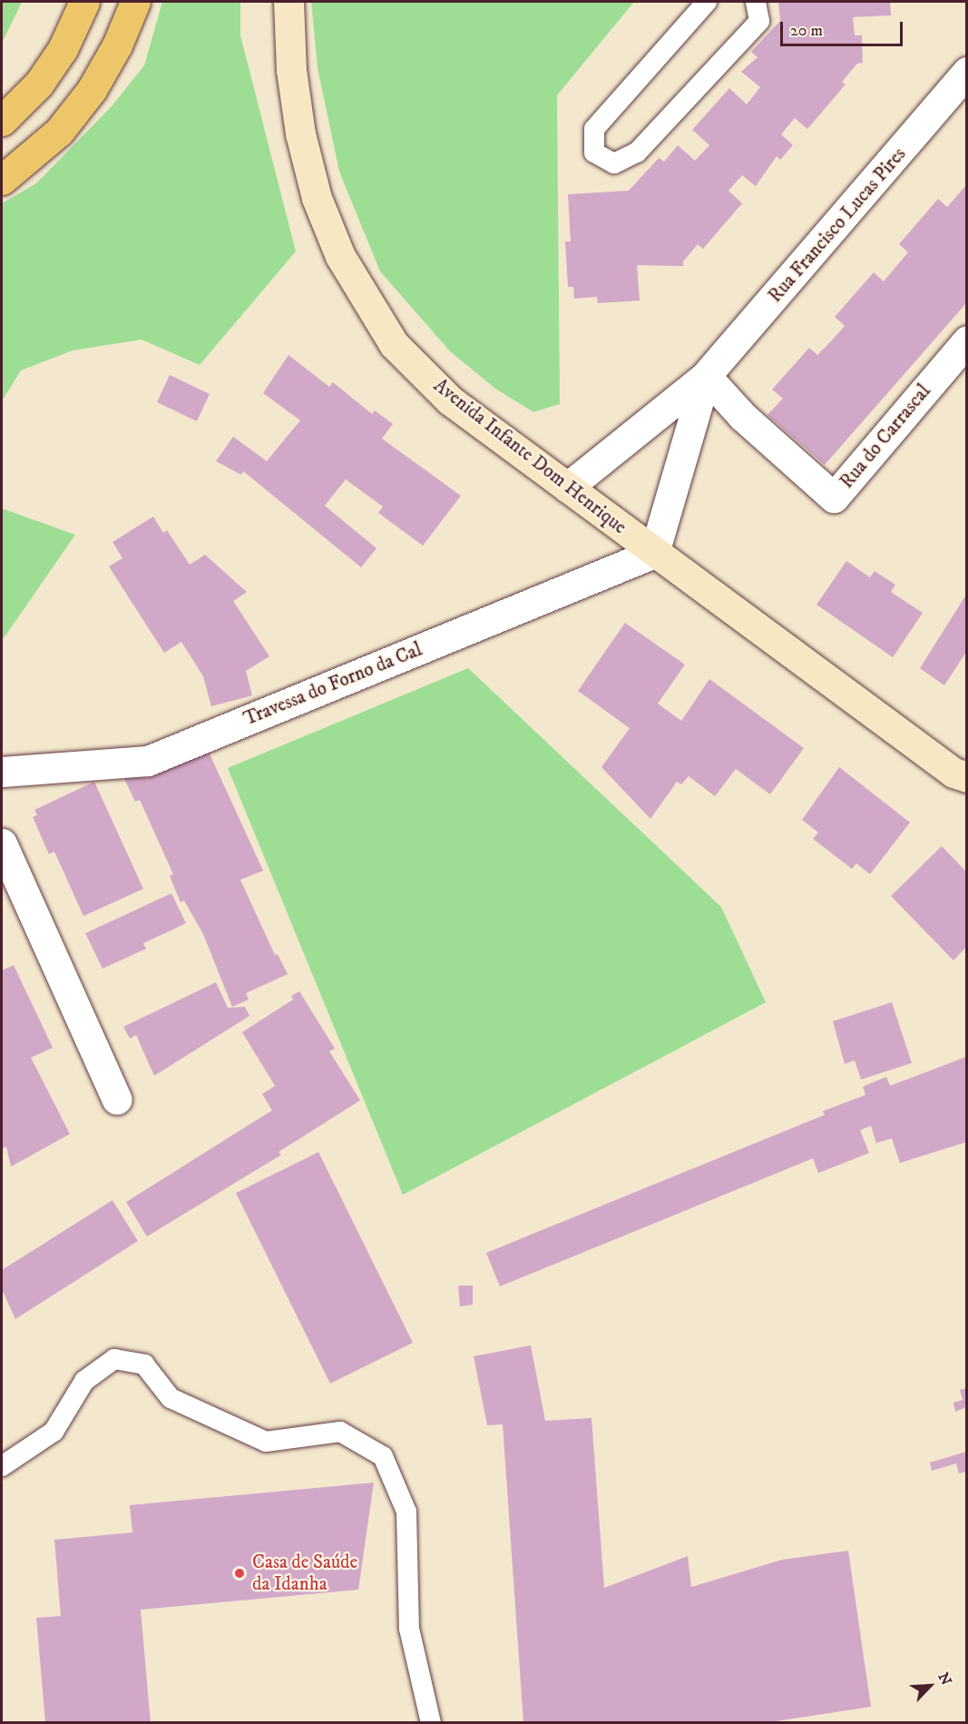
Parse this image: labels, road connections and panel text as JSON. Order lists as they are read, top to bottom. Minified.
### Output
{"streets":{"street":["Rua Francisco Lucas Pires","Rua do Carrascal","Avenida Infante Dom Henrique","Travessa do Forno da Cal"]},"crossings":[["Rua Francisco Lucas Pires","Rua do Carrascal"],["Rua Francisco Lucas Pires","Avenida Infante Dom Henrique"],["Rua Francisco Lucas Pires","Travessa do Forno da Cal"],["Avenida Infante Dom Henrique","Travessa do Forno da Cal"]],"places":["Casa de Saúde da Idanha"],"scale_bar":"20 m","north":"top right"}
